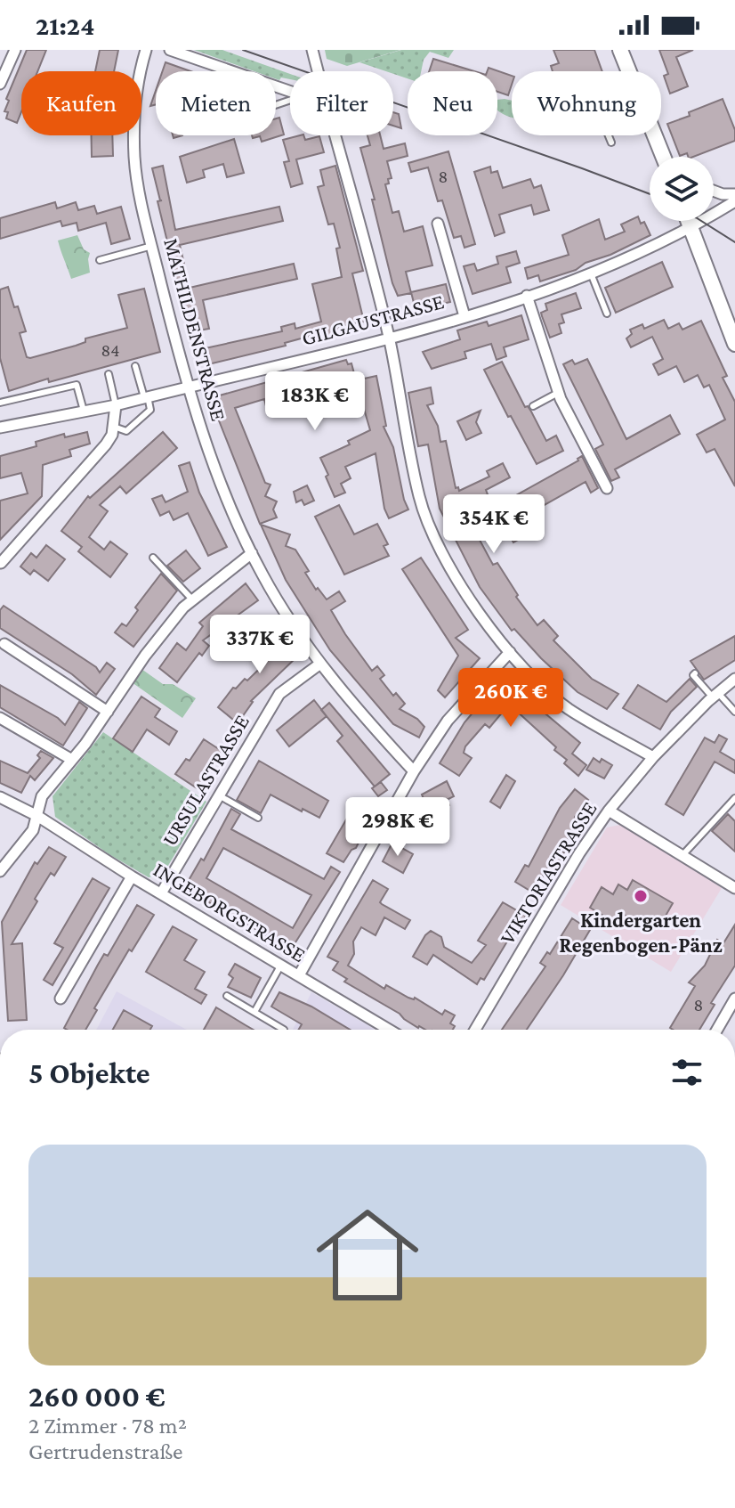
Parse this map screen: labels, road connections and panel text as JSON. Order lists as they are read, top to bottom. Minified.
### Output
{"streets":{"street":["GILGAUSTRASSE","MATHILDENSTRASSE","URSULASTRASSE","VIKTORIASTRASSE","INGEBORGSTRASSE"]},"crossings":[["GILGAUSTRASSE","MATHILDENSTRASSE"],["MATHILDENSTRASSE","URSULASTRASSE"],["URSULASTRASSE","INGEBORGSTRASSE"]],"places":["Kindergarten Regenbogen-Pänz"],"house_numbers":["8","84","8"],"page":{"status":"21:24","chip":["Kaufen","Mieten","Filter","Neu","Wohnung"],"price":["183K €","354K €","337K €","260K €","298K €"],"heading":"5 Objekte","list":[{"name":"260 000 €","note":"2 Zimmer · 78 m² · Gertrudenstraße"}]}}
